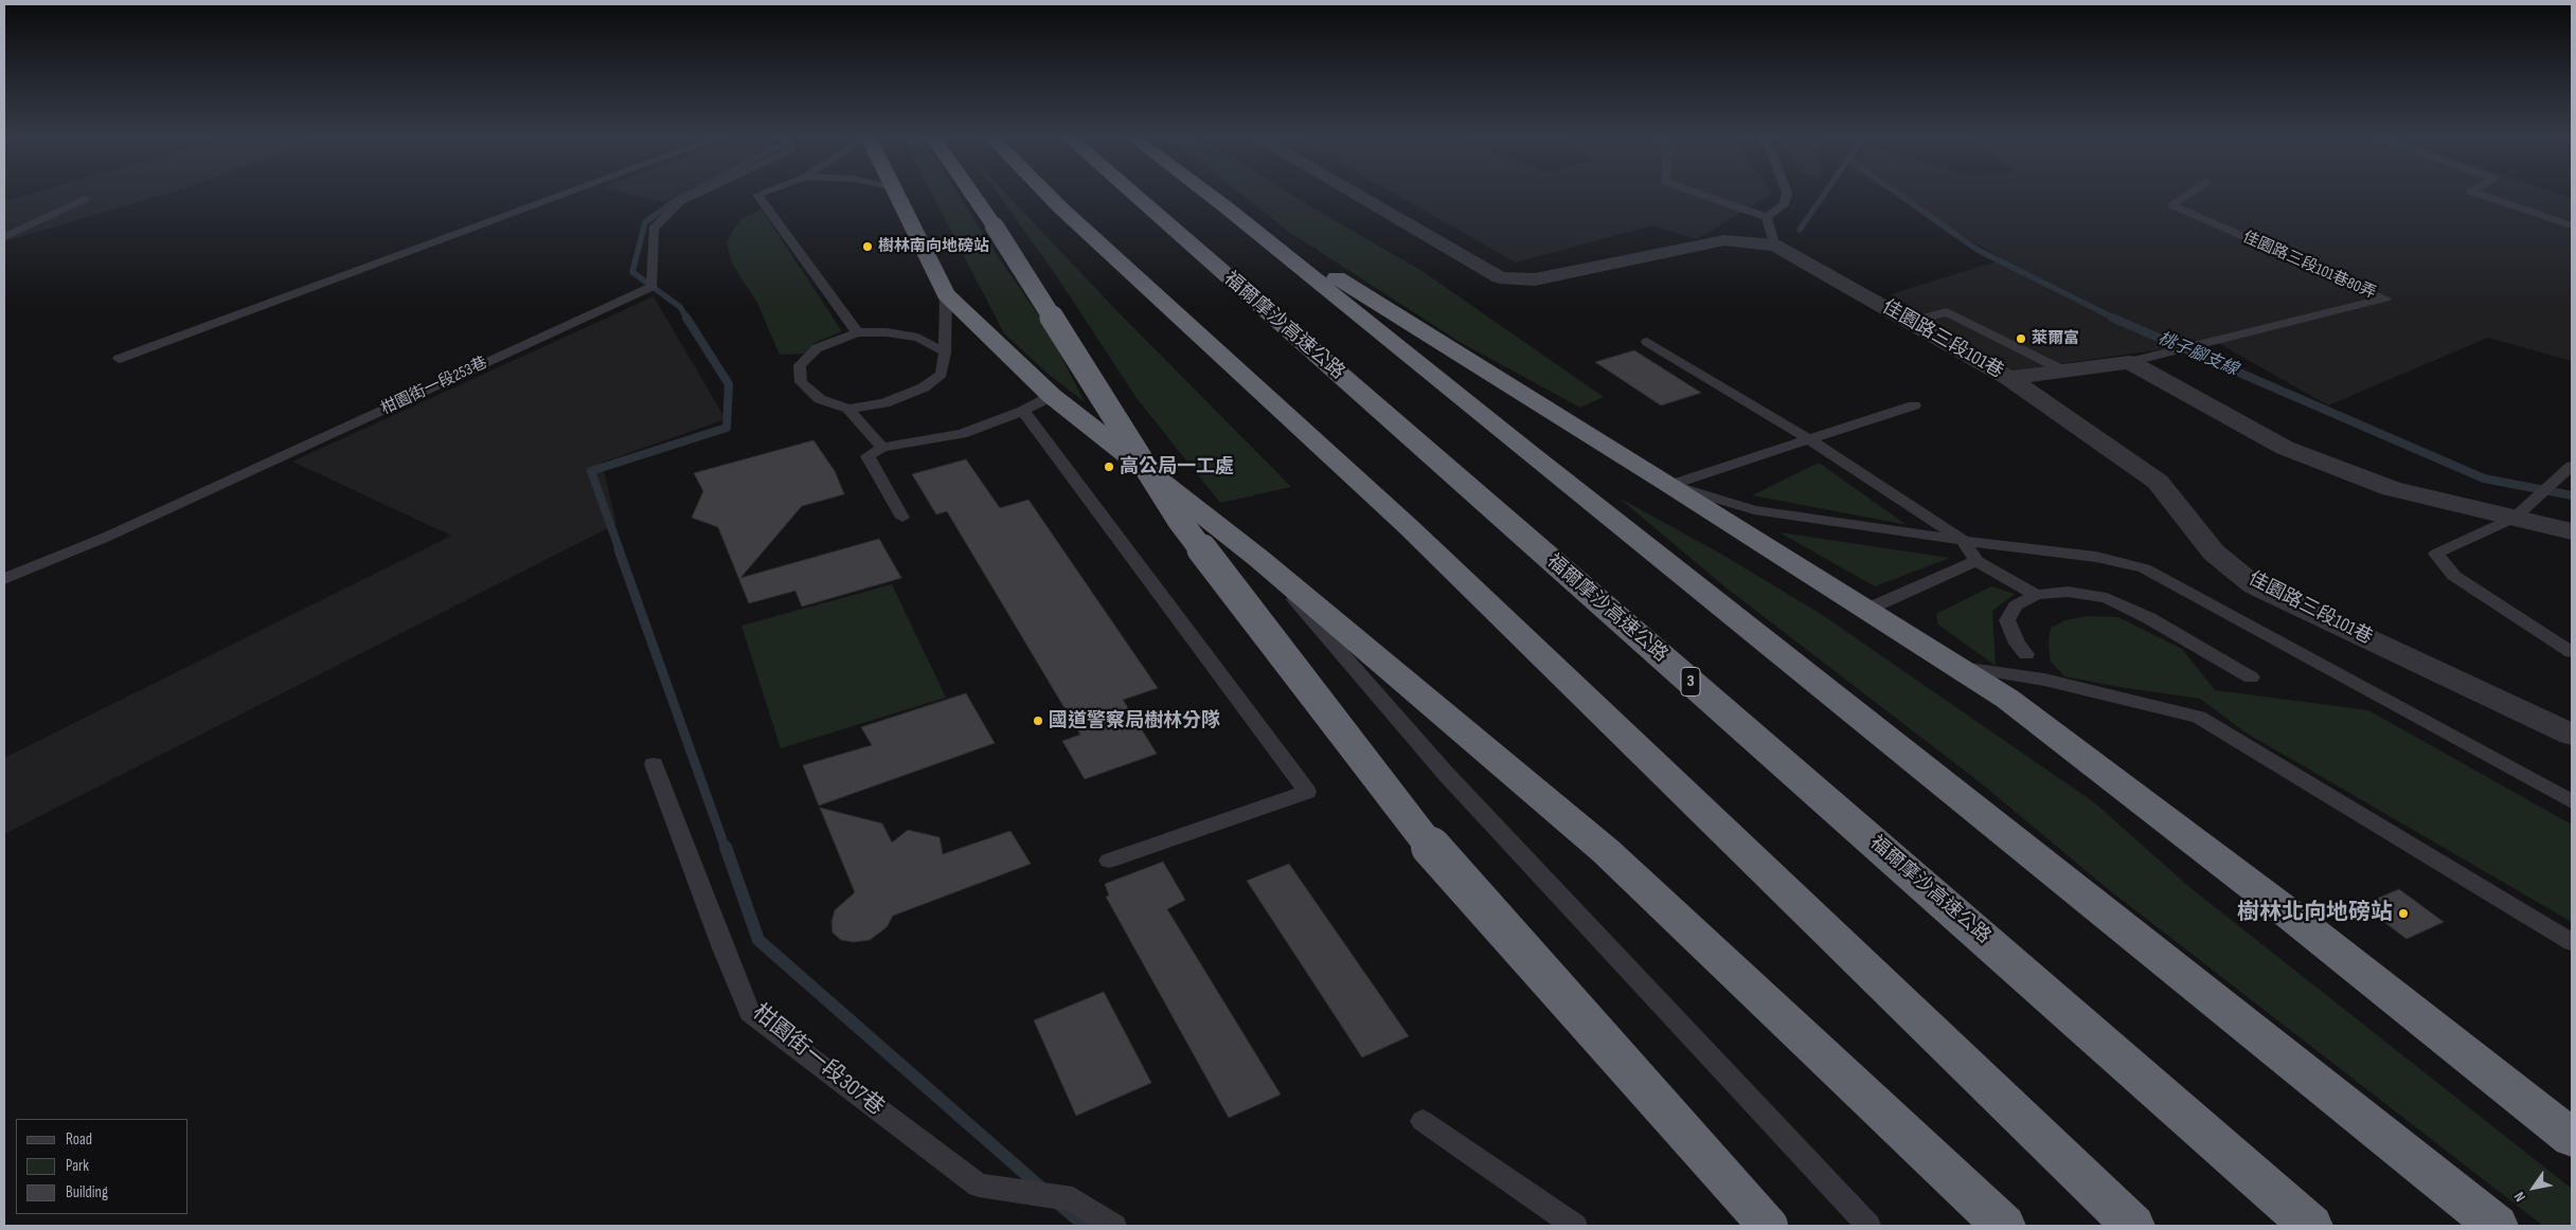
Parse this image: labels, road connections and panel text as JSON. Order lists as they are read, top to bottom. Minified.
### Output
{"streets":{"highway":["福爾摩沙高速公路","3"],"street":["佳園路三段101巷80弄","佳園路三段101巷"],"lane":["柑園街一段253巷","柑園街一段307巷"]},"crossings":[["佳園路三段101巷80弄","佳園路三段101巷"]],"water":["桃子腳支線"],"places":["樹林南向地磅站","萊爾富","高公局一工處","國道警察局樹林分隊","樹林北向地磅站"],"legend":["Road","Park","Building"],"north":"bottom left"}
